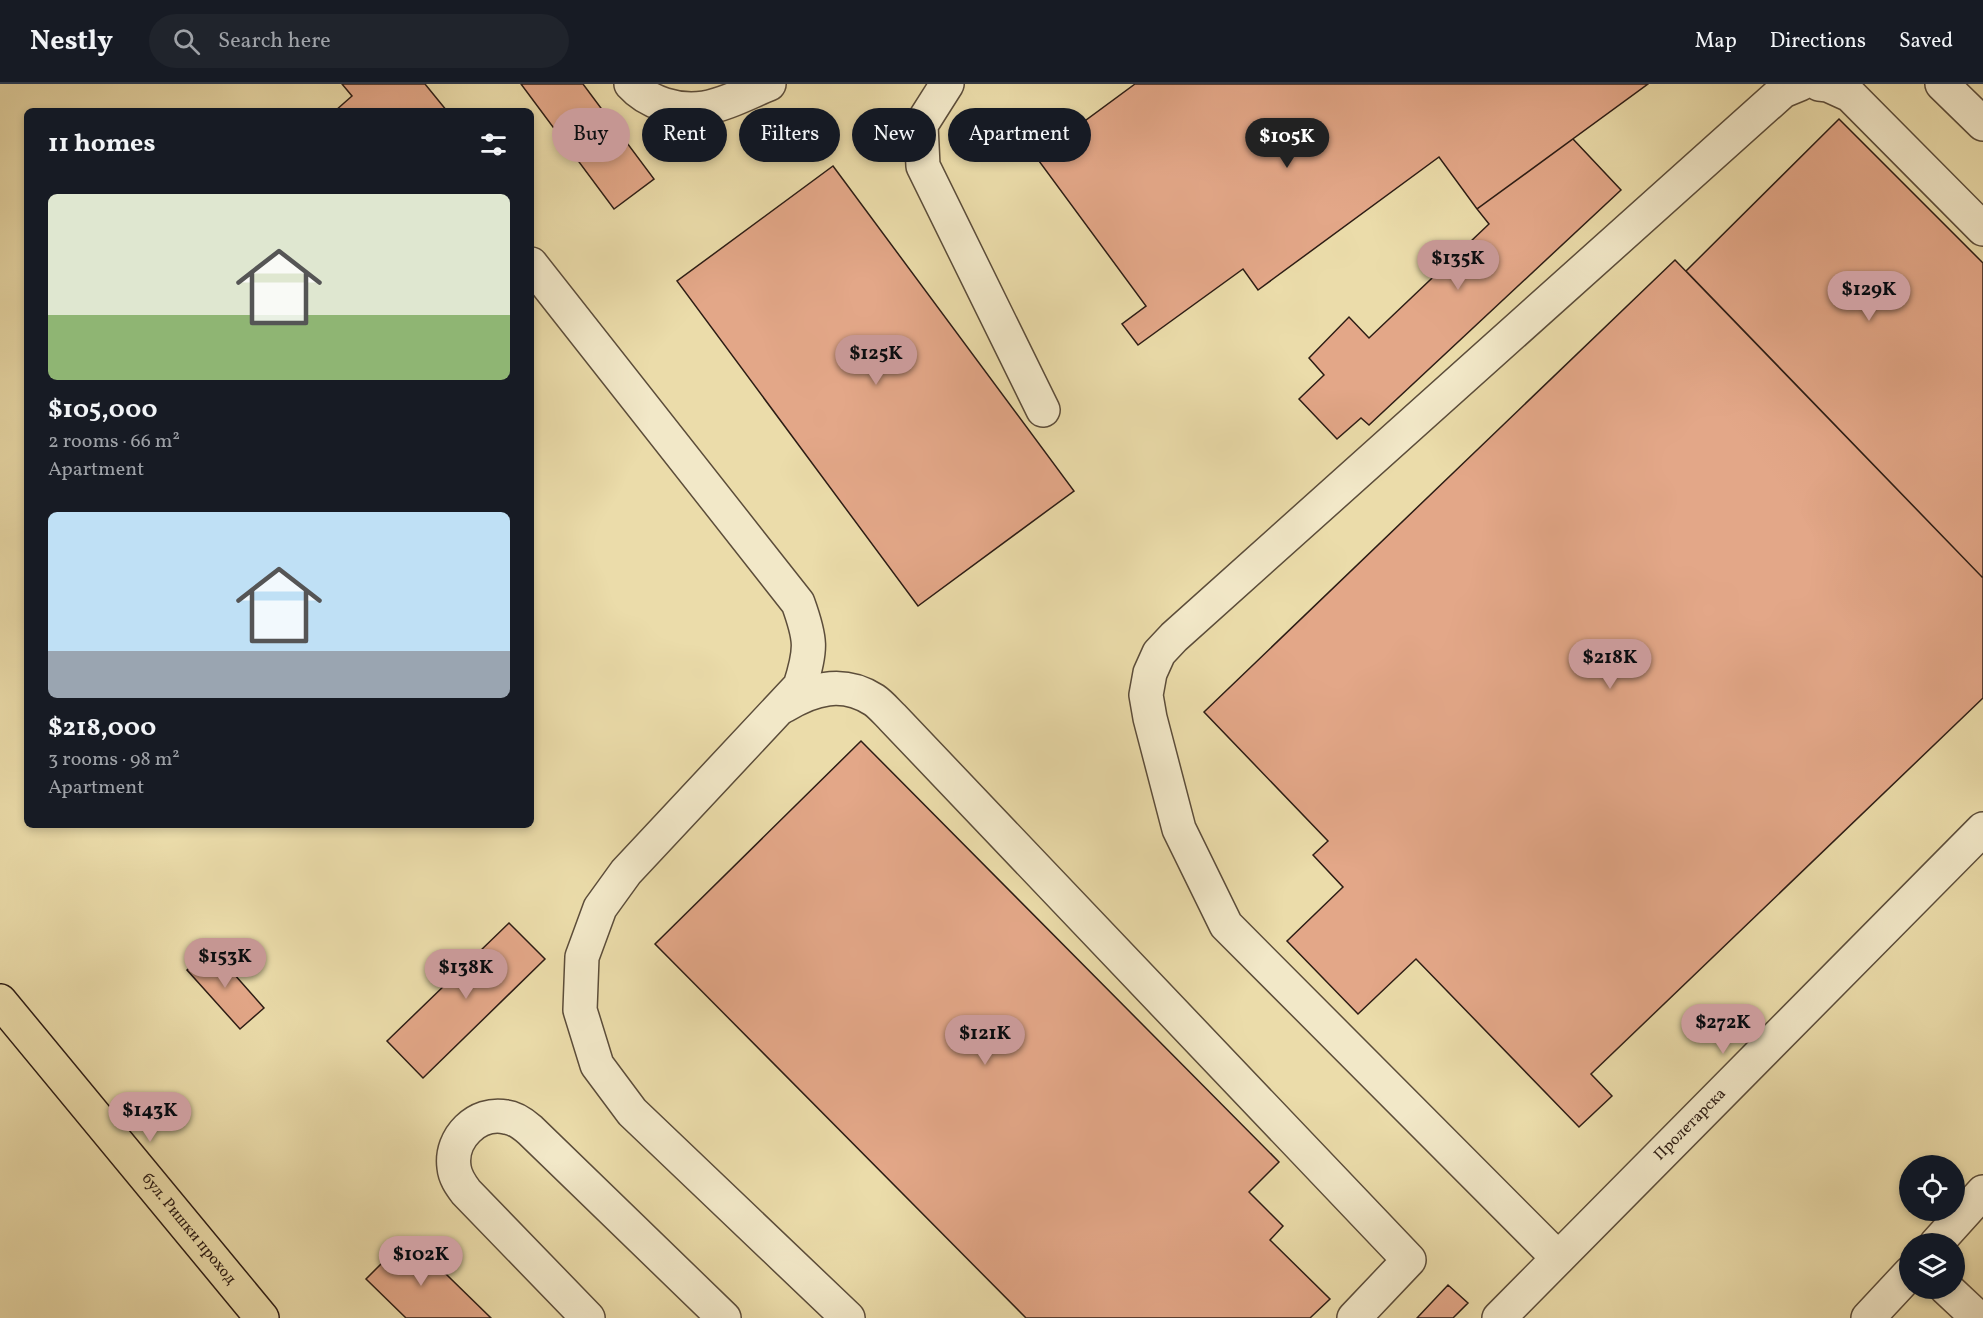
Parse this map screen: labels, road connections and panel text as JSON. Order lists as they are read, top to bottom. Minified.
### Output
{"streets":{"main road":["бул. Ришки проход"],"street":["Пролетарска"]},"page":{"header":"Nestly","search":"Search here","nav":["Map","Directions","Saved"],"chip":["Buy","Rent","Filters","New","Apartment"],"heading":"11 homes","price":["$105K","$135K","$129K","$125K","$218K","$153K","$138K","$272K","$121K","$143K","$102K"],"list":[{"name":"$105,000","note":"2 rooms · 66 m² · Apartment"},{"name":"$218,000","note":"3 rooms · 98 m² · Apartment"}]}}
